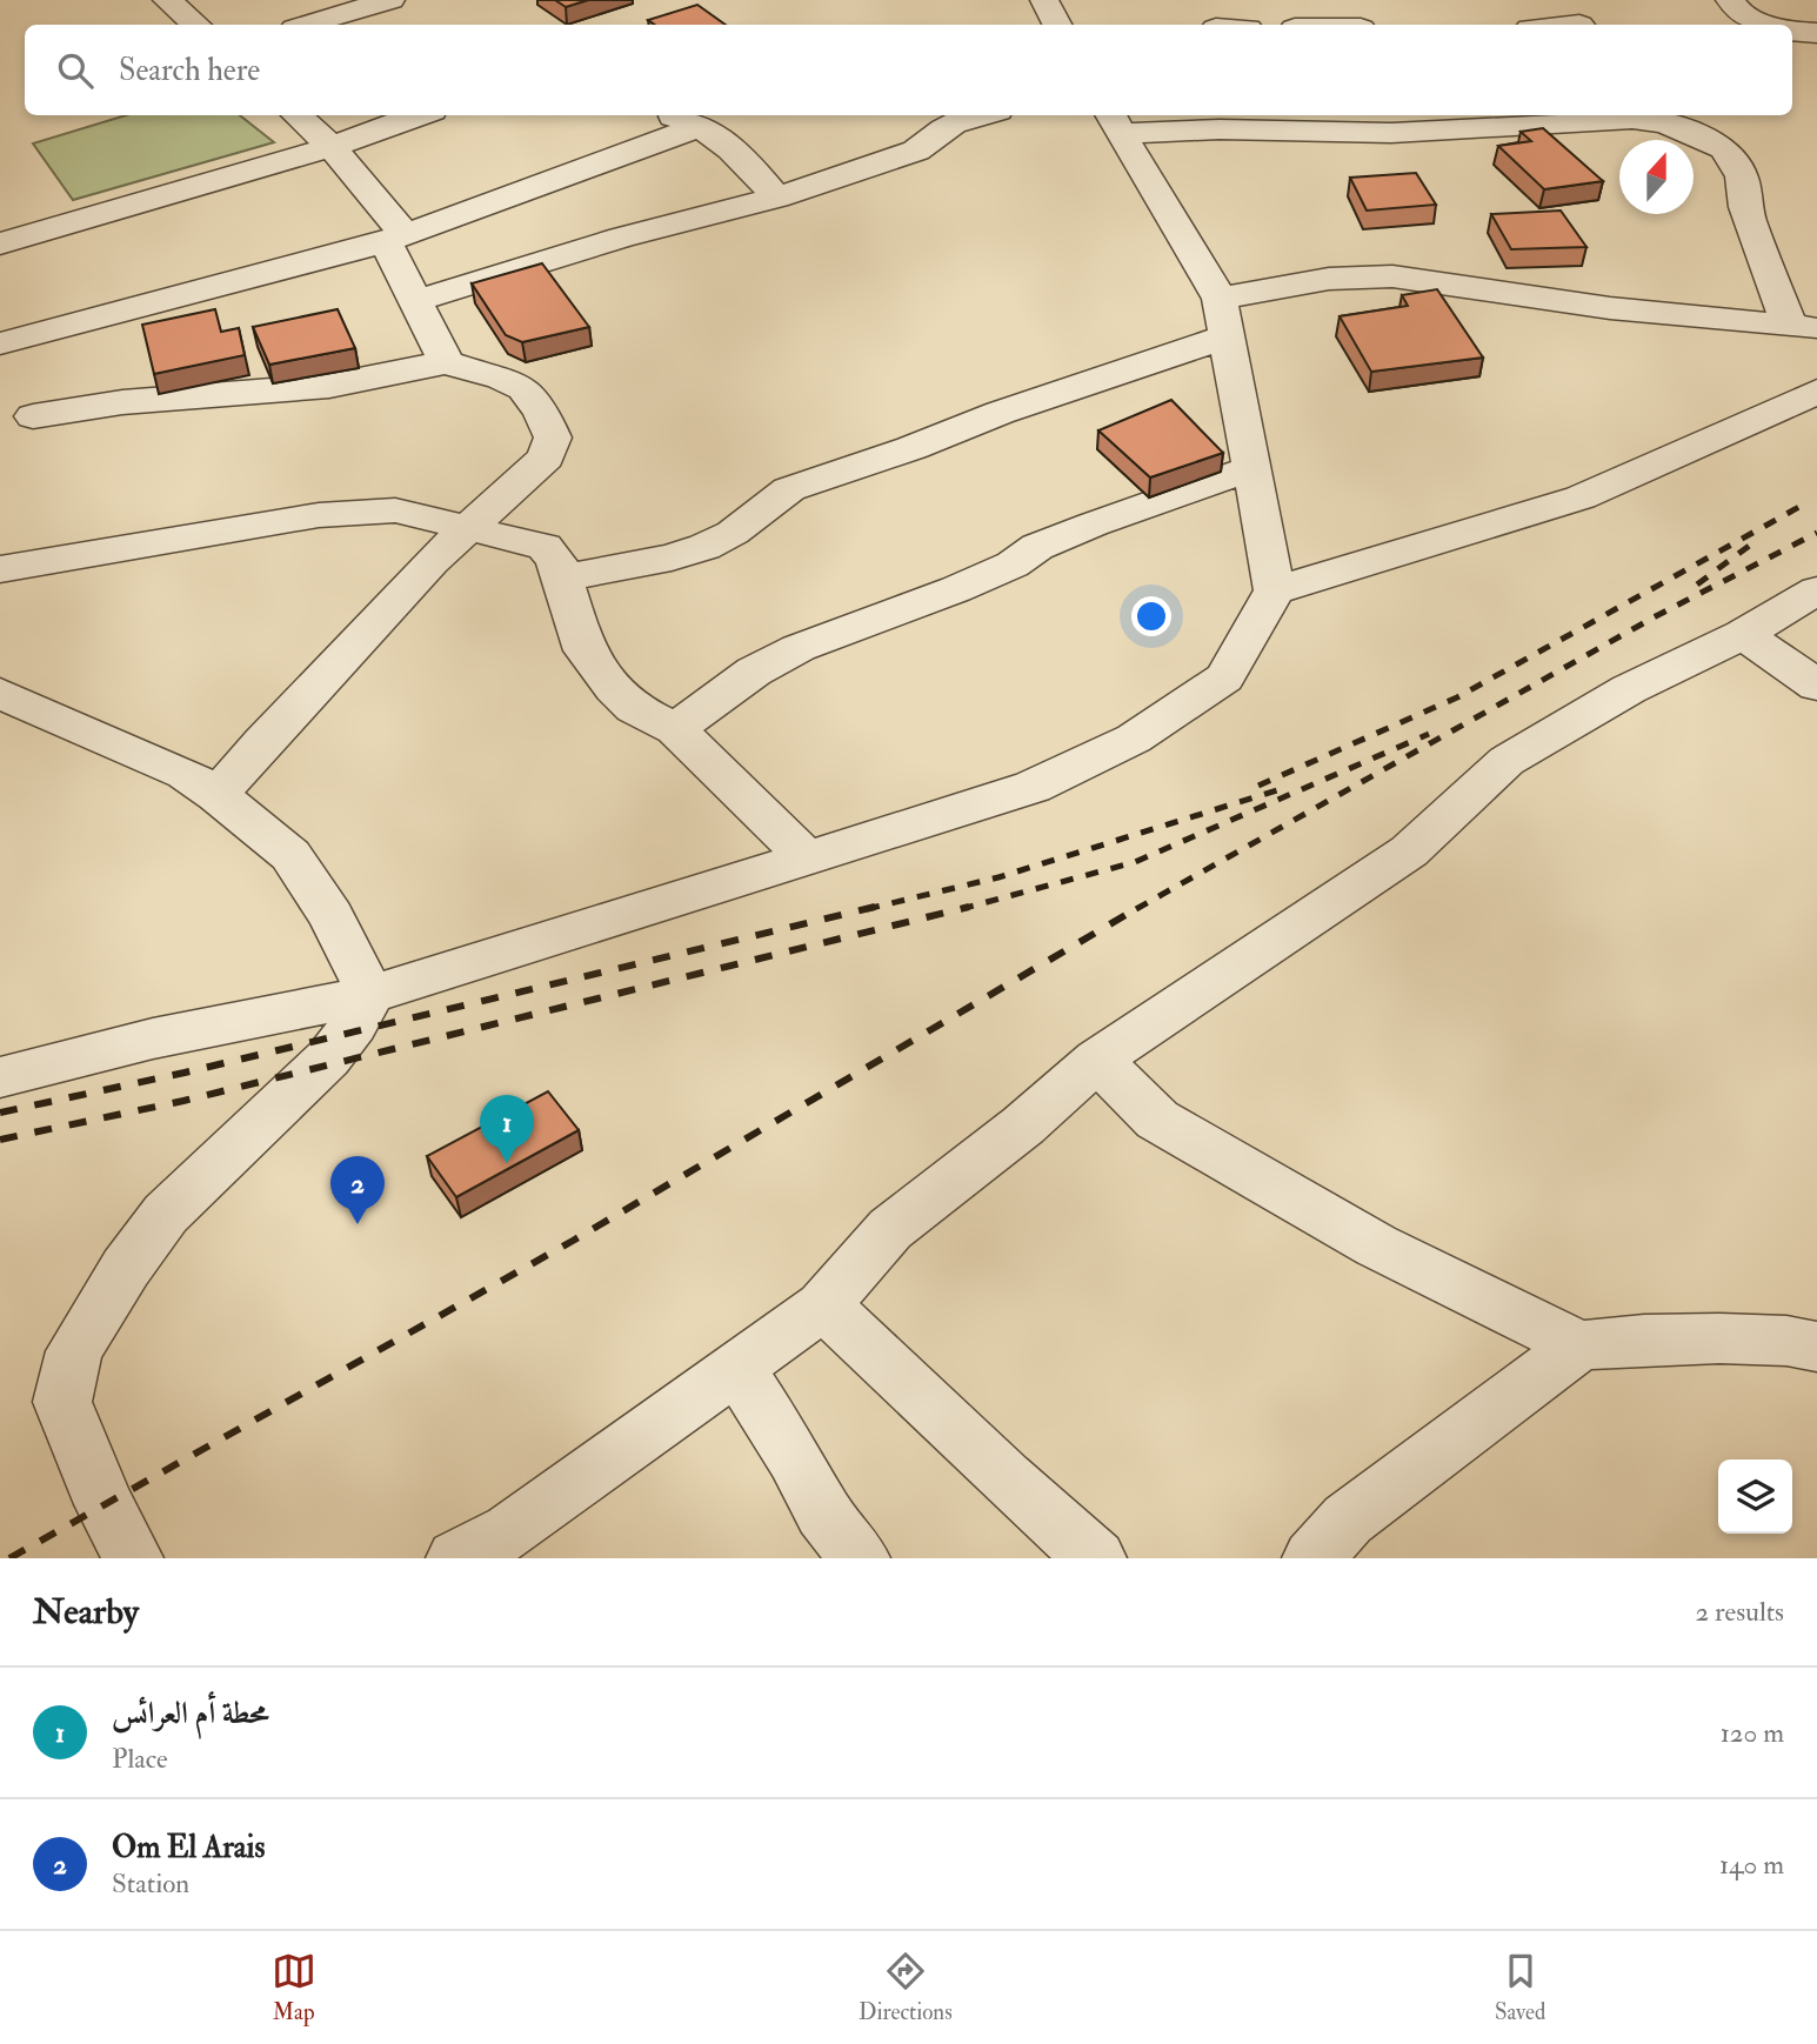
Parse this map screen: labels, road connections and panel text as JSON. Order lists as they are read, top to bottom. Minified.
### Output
{"north":"top","page":{"search":"Search here","pins":["1","2"],"heading":["Nearby","2 results"],"list":[{"mark":"1","name":"محطة أم العرائس","note":"Place","value":"120 m"},{"mark":"2","name":"Om El Arais","note":"Station","value":"140 m"}],"nav":["Map","Directions","Saved"]}}
